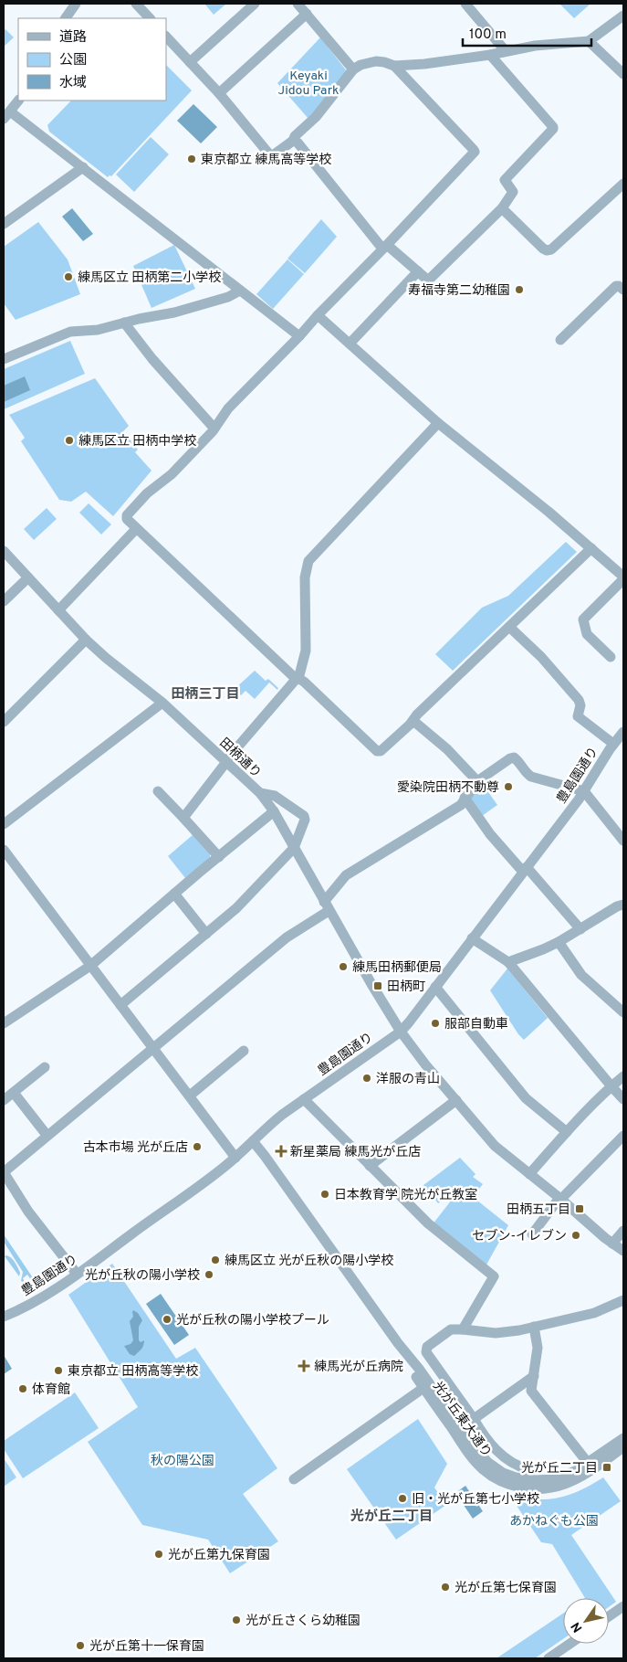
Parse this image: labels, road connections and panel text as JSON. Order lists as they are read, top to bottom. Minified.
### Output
{"streets":{"street":["田柄通り","豊島園通り","光が丘東大通り"]},"crossings":[["田柄通り","豊島園通り"],["豊島園通り","光が丘東大通り"]],"districts":["田柄三丁目","光が丘二丁目"],"parks":["Keyaki Jidou Park","秋の陽公園","あかねぐも公園"],"places":{"other":["東京都立 練馬高等学校","練馬区立 田柄第二小学校","寿福寺第二幼稚園","練馬区立 田柄中学校","愛染院田柄不動尊","練馬田柄郵便局","服部自動車","洋服の青山","古本市場 光が丘店","日本教育学 院光が丘教室","セブン-イレブン","練馬区立 光が丘秋の陽小学校","光が丘秋の陽小学校","光が丘秋の陽小学校プール","東京都立 田柄高等学校","体育館","旧・光が丘第七小学校","光が丘第九保育園","光が丘第七保育園","光が丘さくら幼稚園","光が丘第十一保育園"],"transit":["田柄町","田柄五丁目","光が丘二丁目"],"health":["新星薬局 練馬光が丘店","練馬光が丘病院"]},"legend":["道路","公園","水域"],"scale_bar":"100 m","north":"bottom left"}
